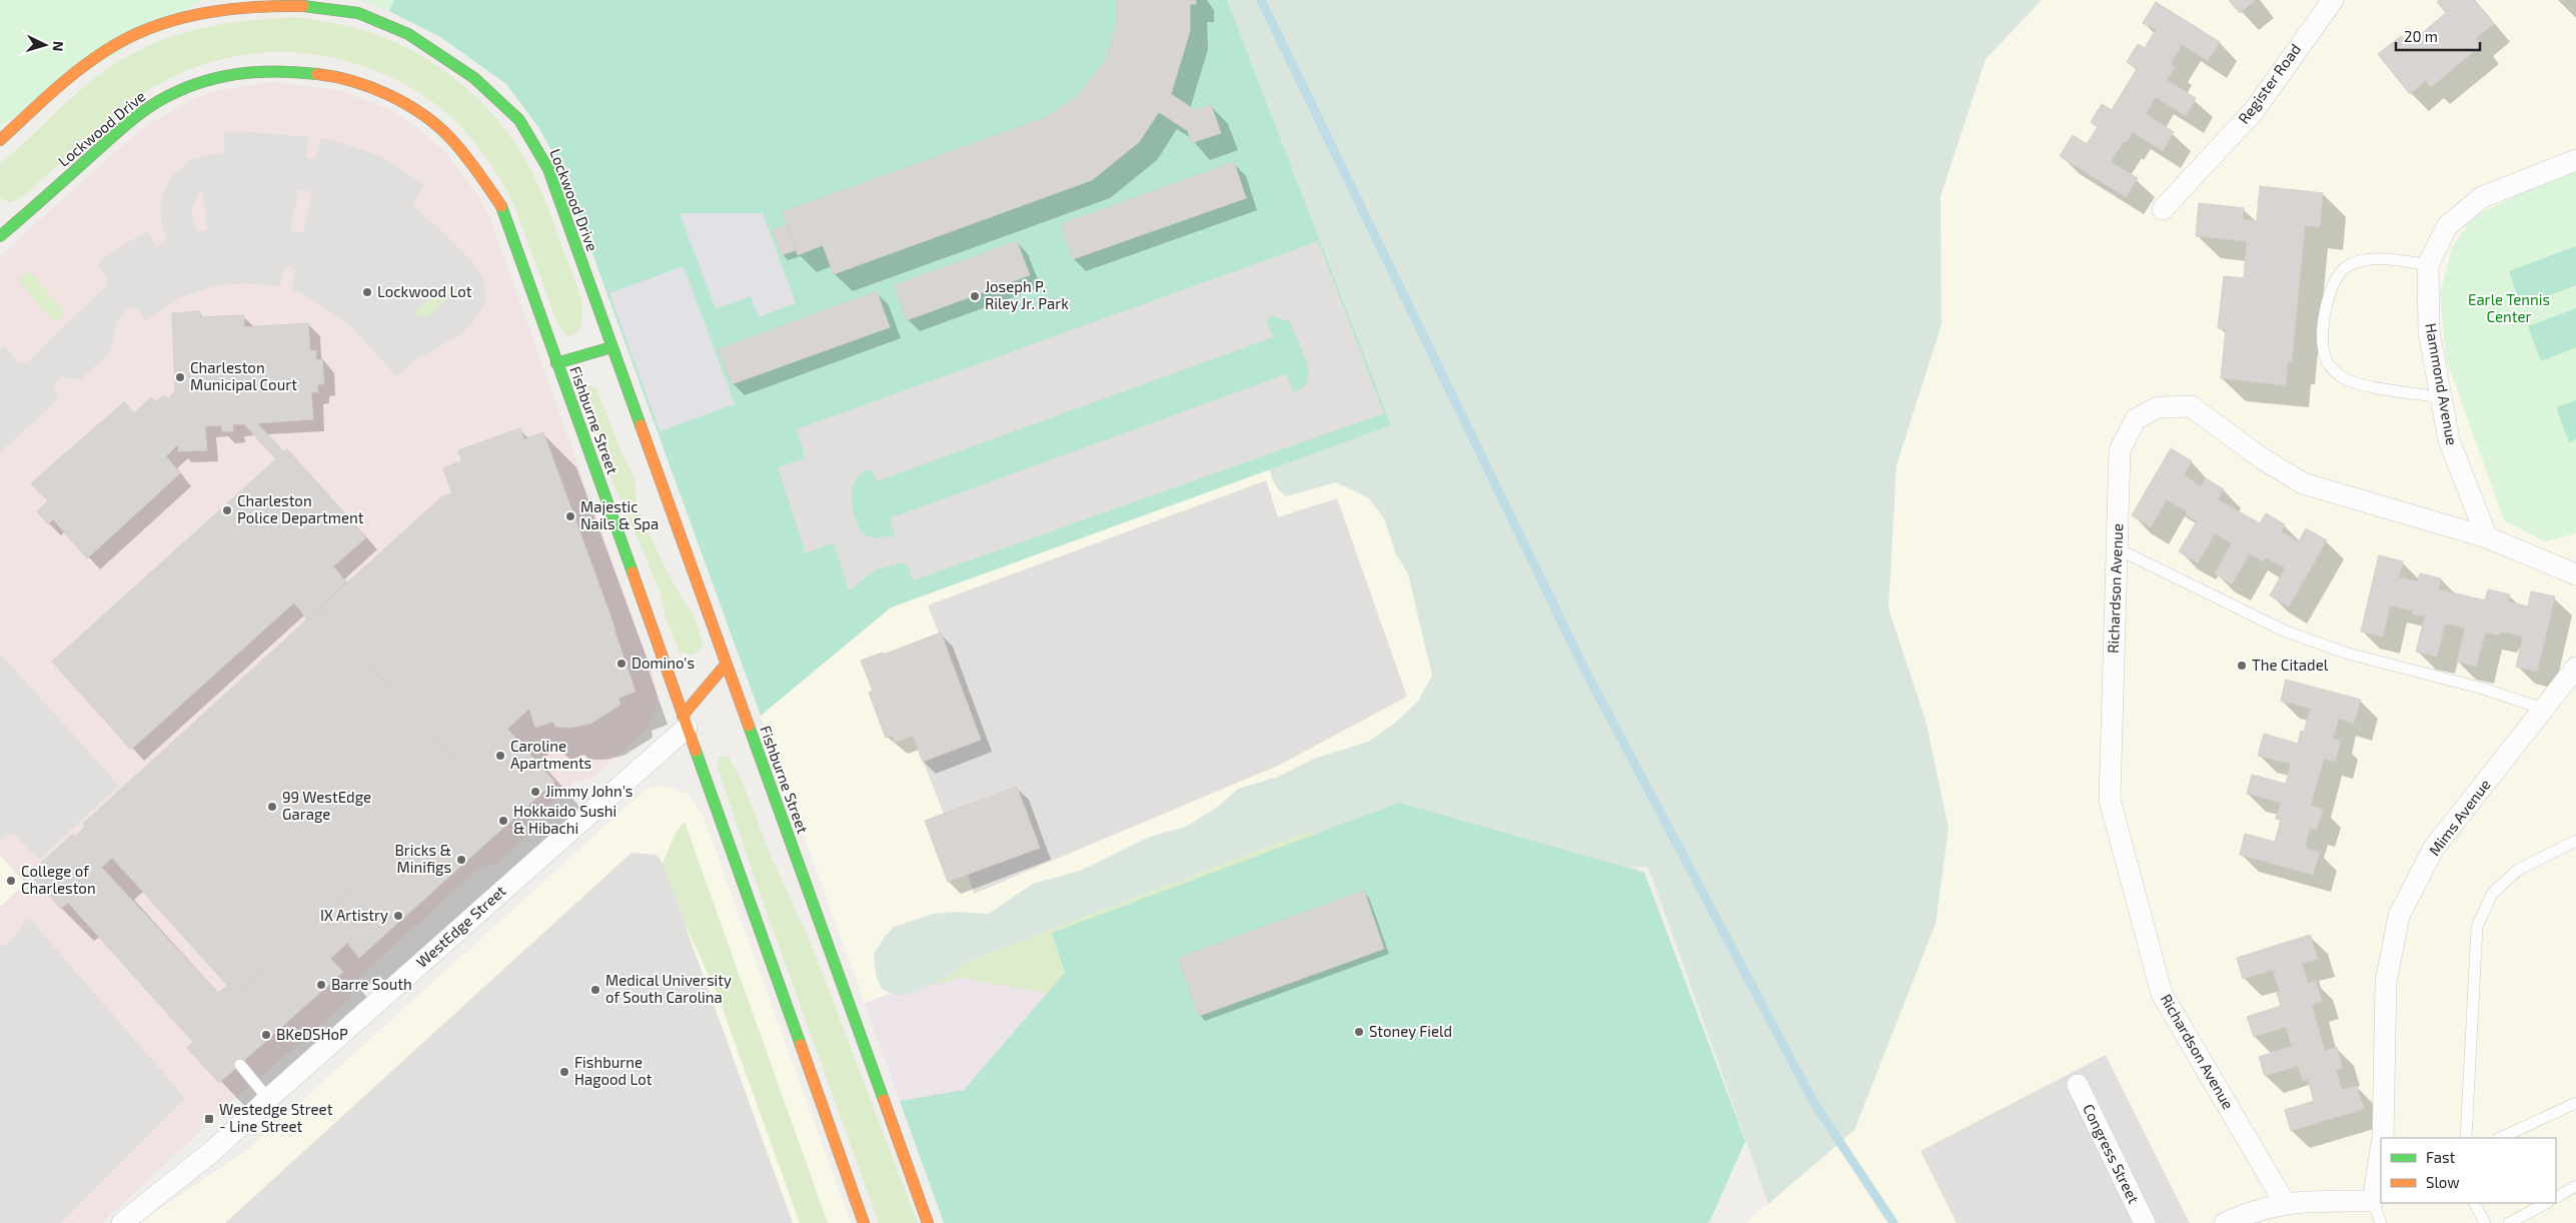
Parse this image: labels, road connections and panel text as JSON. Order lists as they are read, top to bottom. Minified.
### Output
{"streets":{"main road":["Lockwood Drive","Fishburne Street"],"street":["Register Road","Hammond Avenue","Richardson Avenue","Mims Avenue","WestEdge Street","Congress Street"]},"crossings":[["Lockwood Drive","Fishburne Street"],["Hammond Avenue","Richardson Avenue"],["Fishburne Street","WestEdge Street"]],"parks":["Earle Tennis Center"],"places":{"other":["Lockwood Lot","Joseph P. Riley Jr. Park","Charleston Municipal Court","Charleston Police Department","Majestic Nails & Spa","Domino's","The Citadel","Caroline Apartments","Jimmy John's","99 WestEdge Garage","Hokkaido Sushi & Hibachi","Bricks & Minifigs","College of Charleston","IX Artistry","Barre South","Medical University of South Carolina","Stoney Field","BKeDSHoP","Fishburne Hagood Lot"],"transit":["Westedge Street - Line Street"]},"legend":["Fast","Slow"],"scale_bar":"20 m","north":"right"}
